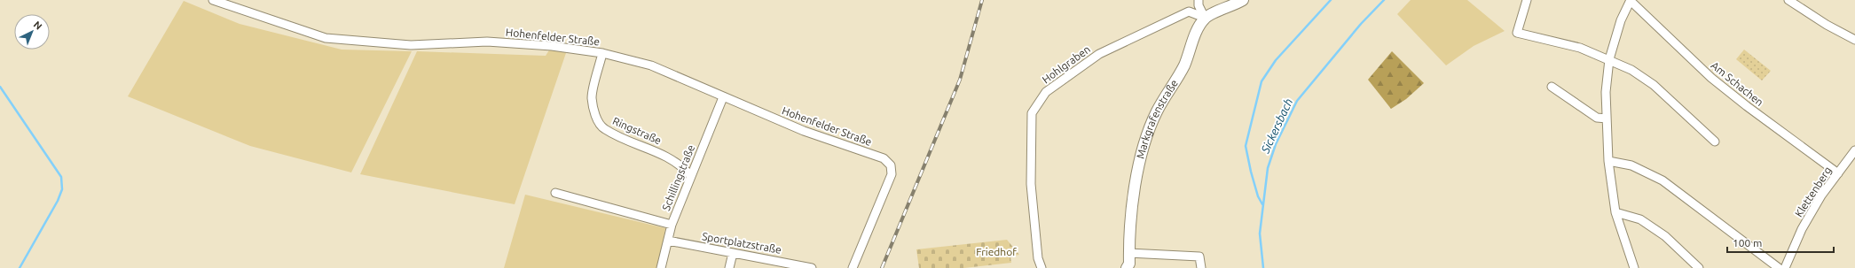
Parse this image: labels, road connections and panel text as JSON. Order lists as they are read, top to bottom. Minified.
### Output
{"streets":{"street":["Hohenfelder Straße","Hohlgraben","Am Schachen","Markgrafenstraße","Ringstraße","Schillingstraße","Klettenberg","Sportplatzstraße"]},"crossings":[["Hohenfelder Straße","Ringstraße"],["Hohenfelder Straße","Schillingstraße"],["Hohlgraben","Markgrafenstraße"],["Am Schachen","Klettenberg"],["Ringstraße","Schillingstraße"],["Schillingstraße","Sportplatzstraße"]],"water":["Sickersbach"],"parks":["Friedhof"],"scale_bar":"100 m","north":"top right"}
